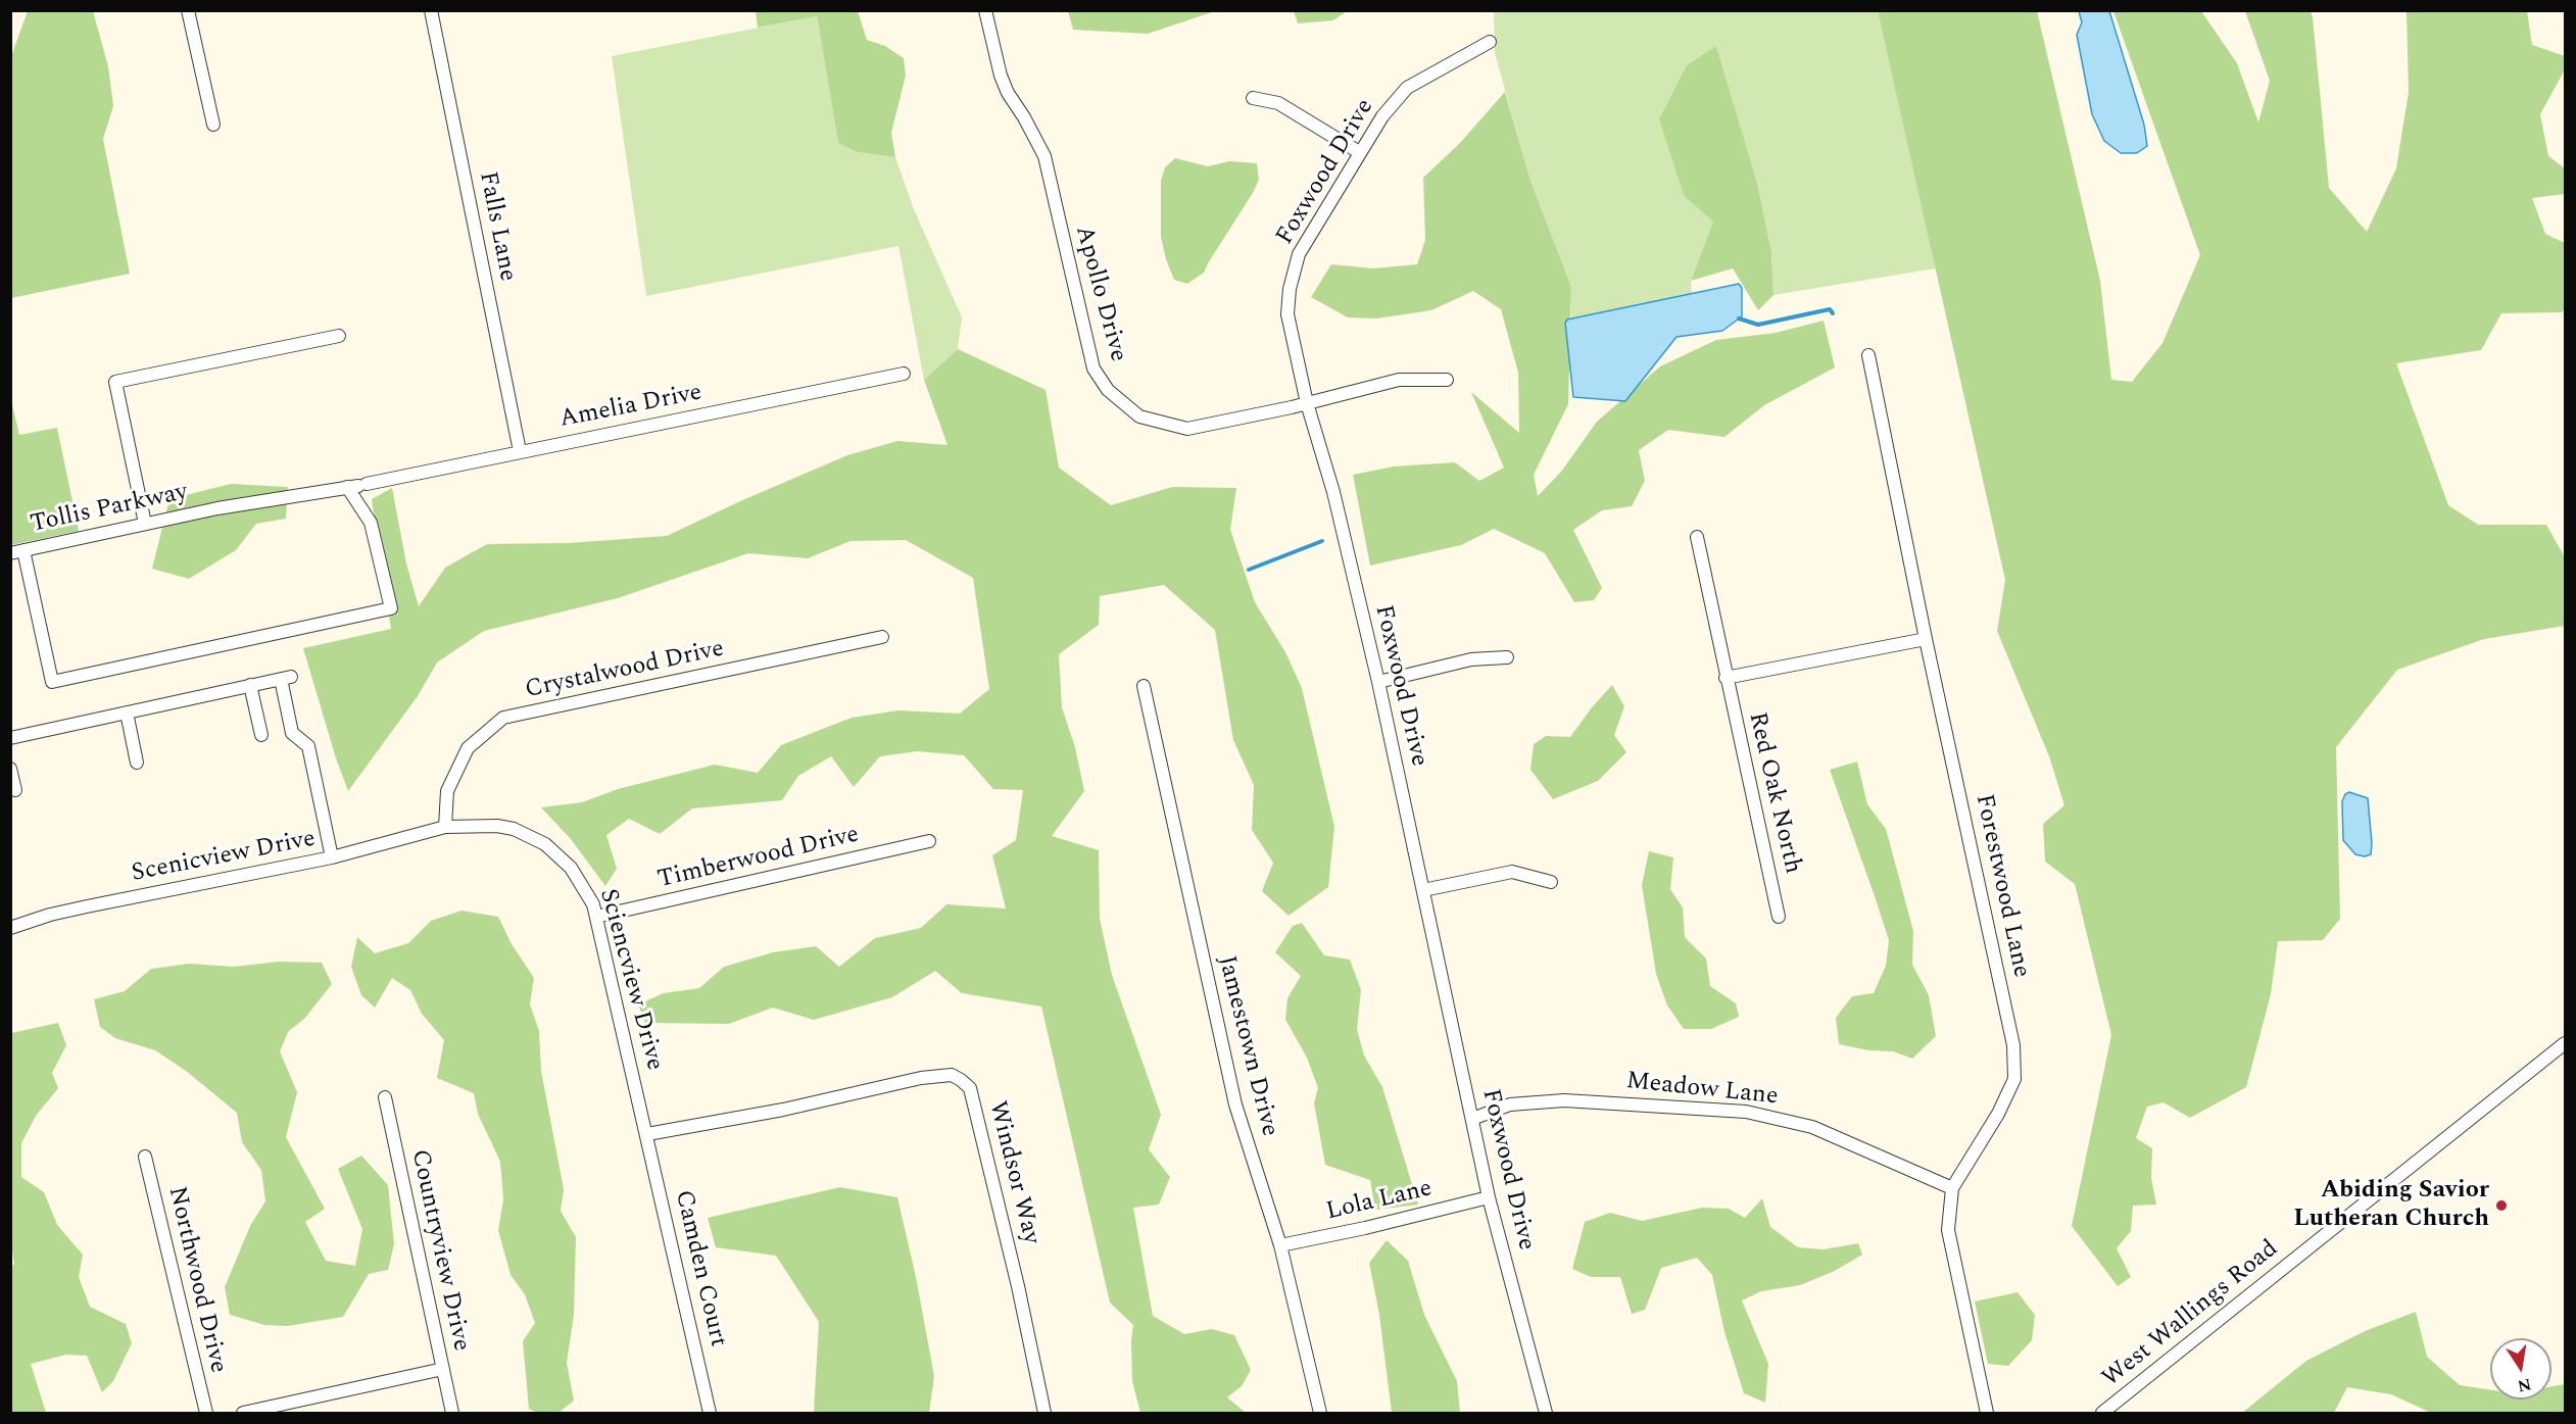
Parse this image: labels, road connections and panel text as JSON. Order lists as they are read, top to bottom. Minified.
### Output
{"streets":{"street":["Foxwood Drive","Falls Lane","Apollo Drive","Amelia Drive","Tollis Parkway","Crystalwood Drive","Red Oak North","Scenicview Drive","Timberwood Drive","Forestwood Lane","Sciencview Drive","Jamestown Drive","Meadow Lane","Windsor Way","Lola Lane","Countryview Drive","Camden Court","Northwood Drive","West Wallings Road"]},"crossings":[["Foxwood Drive","Apollo Drive"],["Foxwood Drive","Meadow Lane"],["Foxwood Drive","Lola Lane"],["Falls Lane","Amelia Drive"],["Amelia Drive","Tollis Parkway"],["Crystalwood Drive","Scenicview Drive"],["Crystalwood Drive","Sciencview Drive"],["Scenicview Drive","Sciencview Drive"],["Timberwood Drive","Sciencview Drive"],["Forestwood Lane","Meadow Lane"],["Sciencview Drive","Windsor Way"],["Sciencview Drive","Camden Court"],["Jamestown Drive","Lola Lane"],["Windsor Way","Camden Court"]],"places":["Abiding Savior Lutheran Church"],"north":"bottom"}
